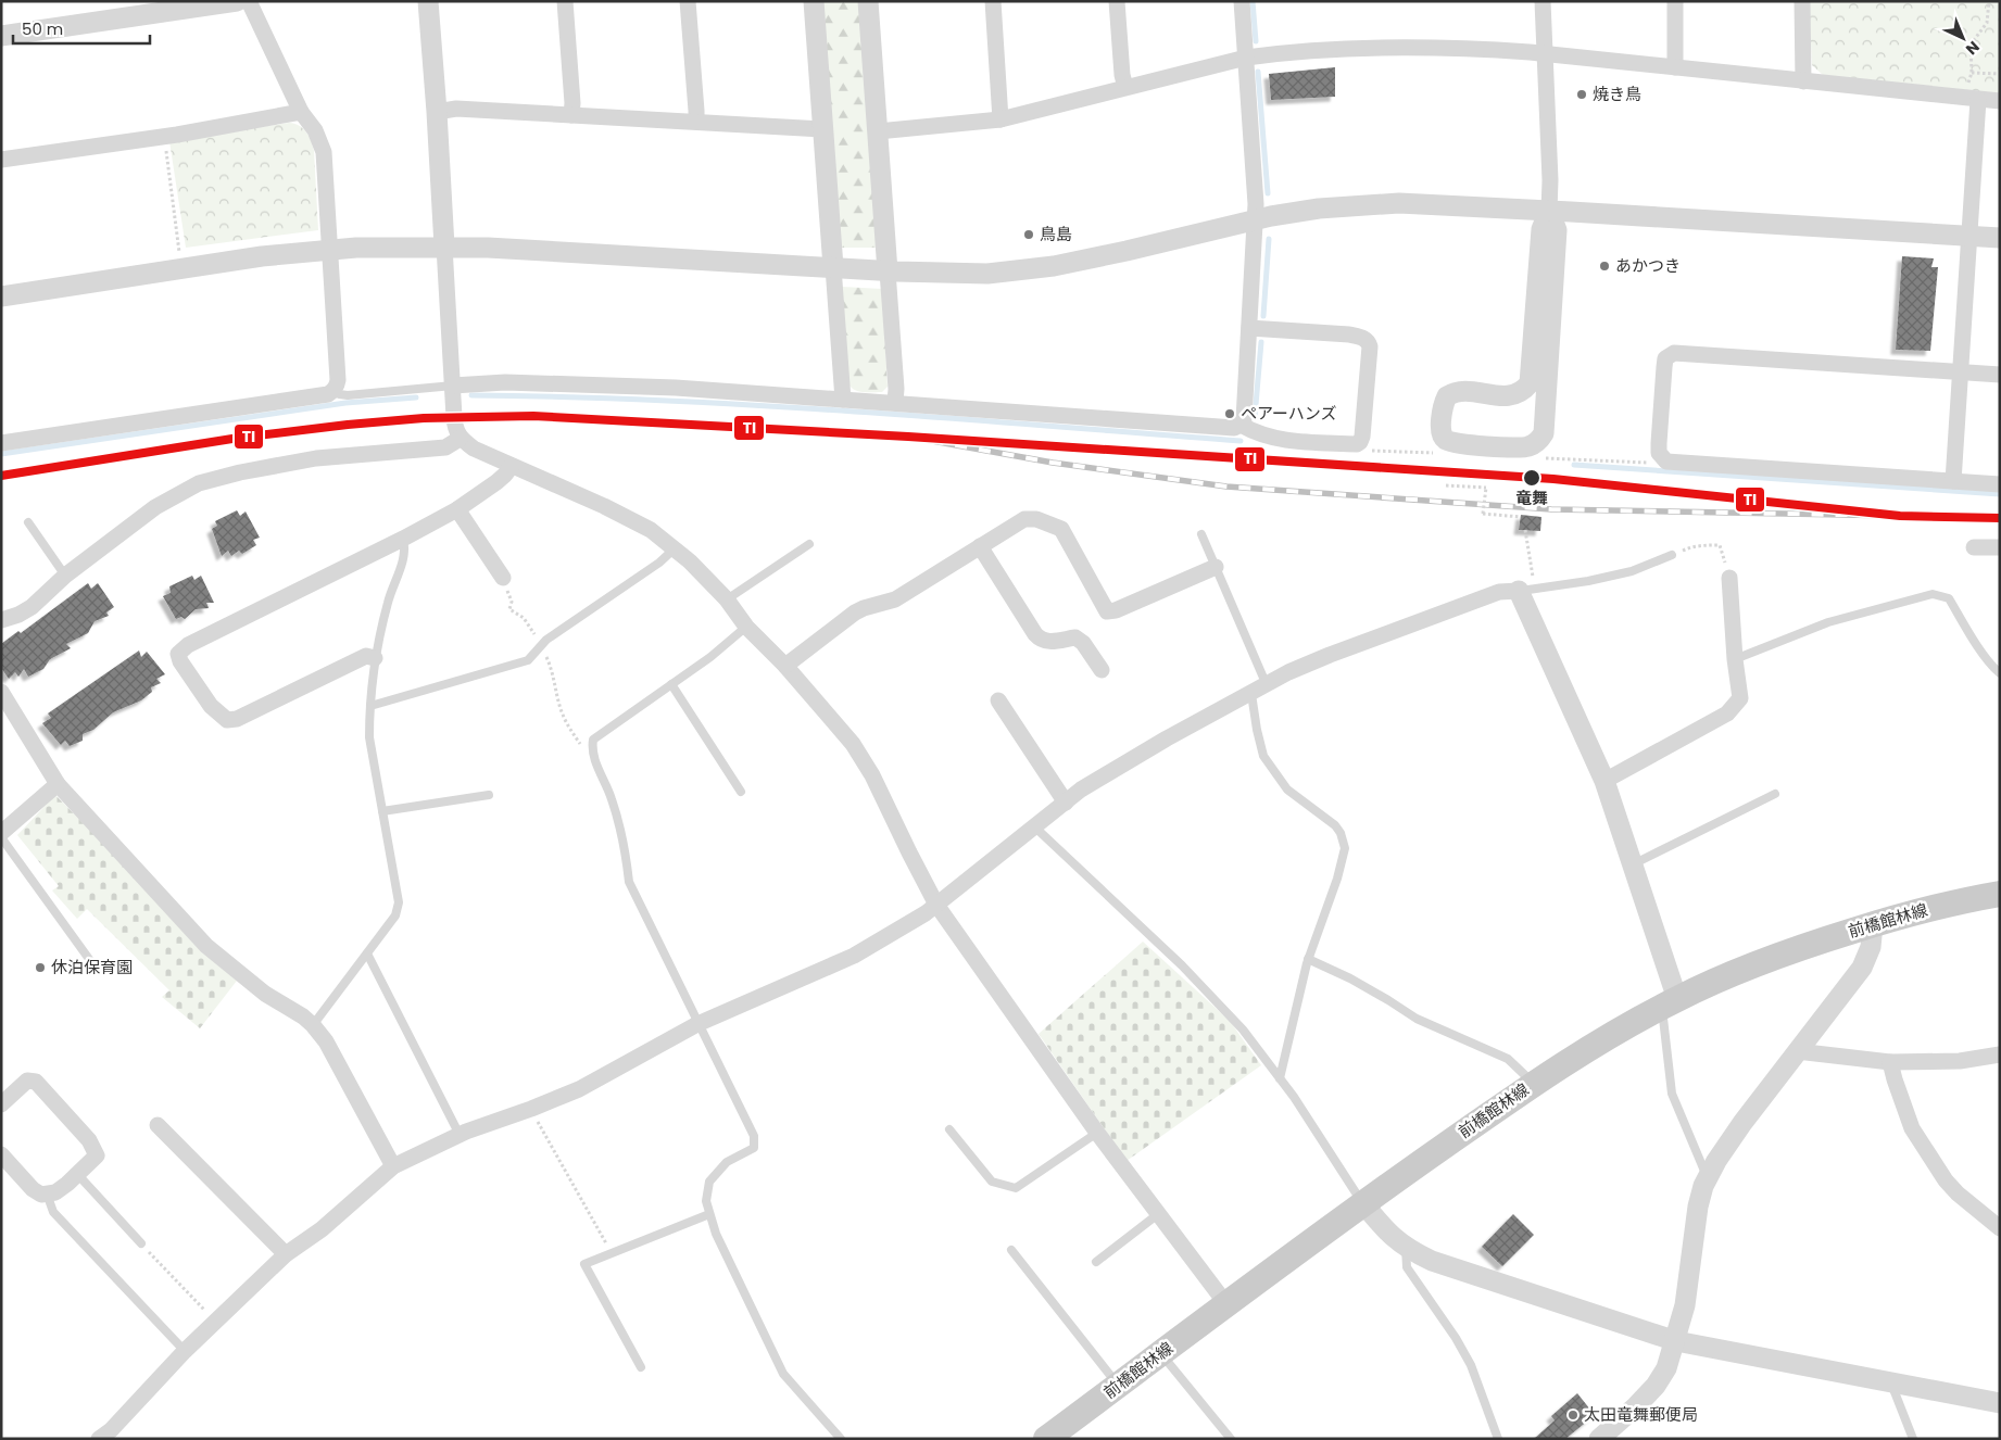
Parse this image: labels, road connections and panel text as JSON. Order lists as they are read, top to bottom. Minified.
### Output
{"streets":{"main road":["前橋館林線"]},"places":["焼き鳥","鳥島","あかつき","ペアーハンズ","竜舞","休泊保育園","太田竜舞郵便局"],"lines":["transit line TI"],"scale_bar":"50 m","north":"bottom right"}
